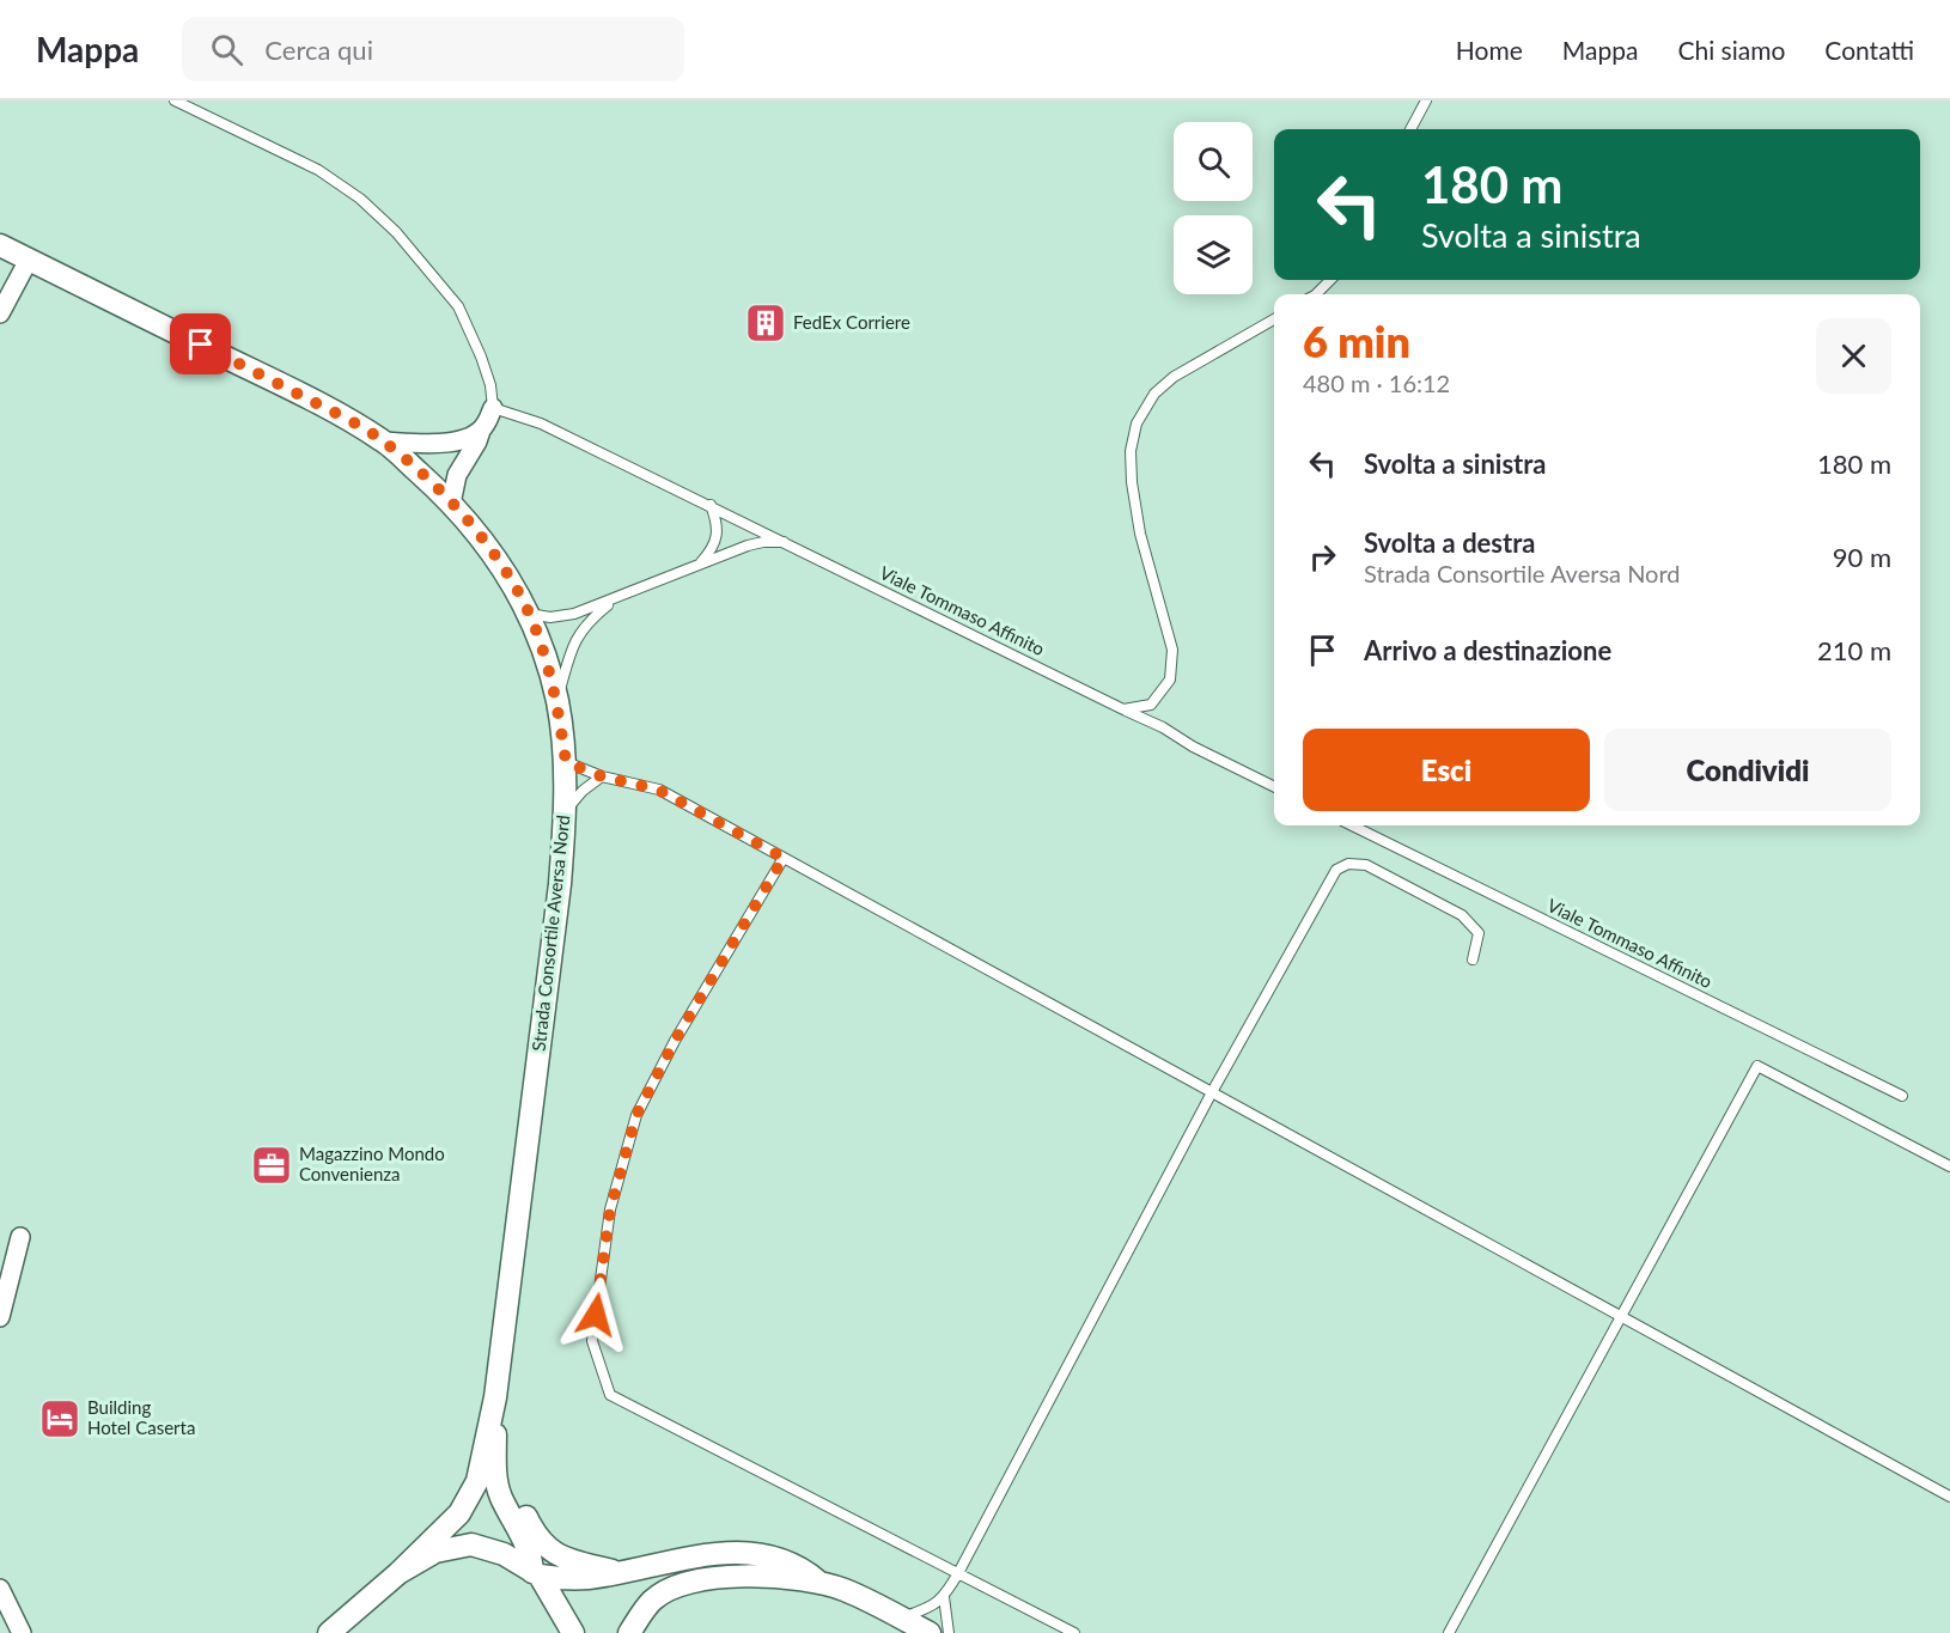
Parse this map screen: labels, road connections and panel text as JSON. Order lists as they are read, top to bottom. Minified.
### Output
{"streets":{"street":["Strada Consortile Aversa Nord"],"lane":["Viale Tommaso Affinito"]},"places":{"building":["FedEx Corriere"],"office":["Magazzino Mondo Convenienza"],"hotel":["Building Hotel Caserta"]},"page":{"header":"Mappa","search":"Cerca qui","nav":["Home","Mappa","Chi siamo","Contatti"],"turn":["180 m","Svolta a sinistra"],"heading":["6 min","480 m · 16:12"],"list":[{"name":"Svolta a sinistra","value":"180 m"},{"name":"Svolta a destra","note":"Strada Consortile Aversa Nord","value":"90 m"},{"name":"Arrivo a destinazione","value":"210 m"}],"buttons":["Esci","Condividi"]}}
